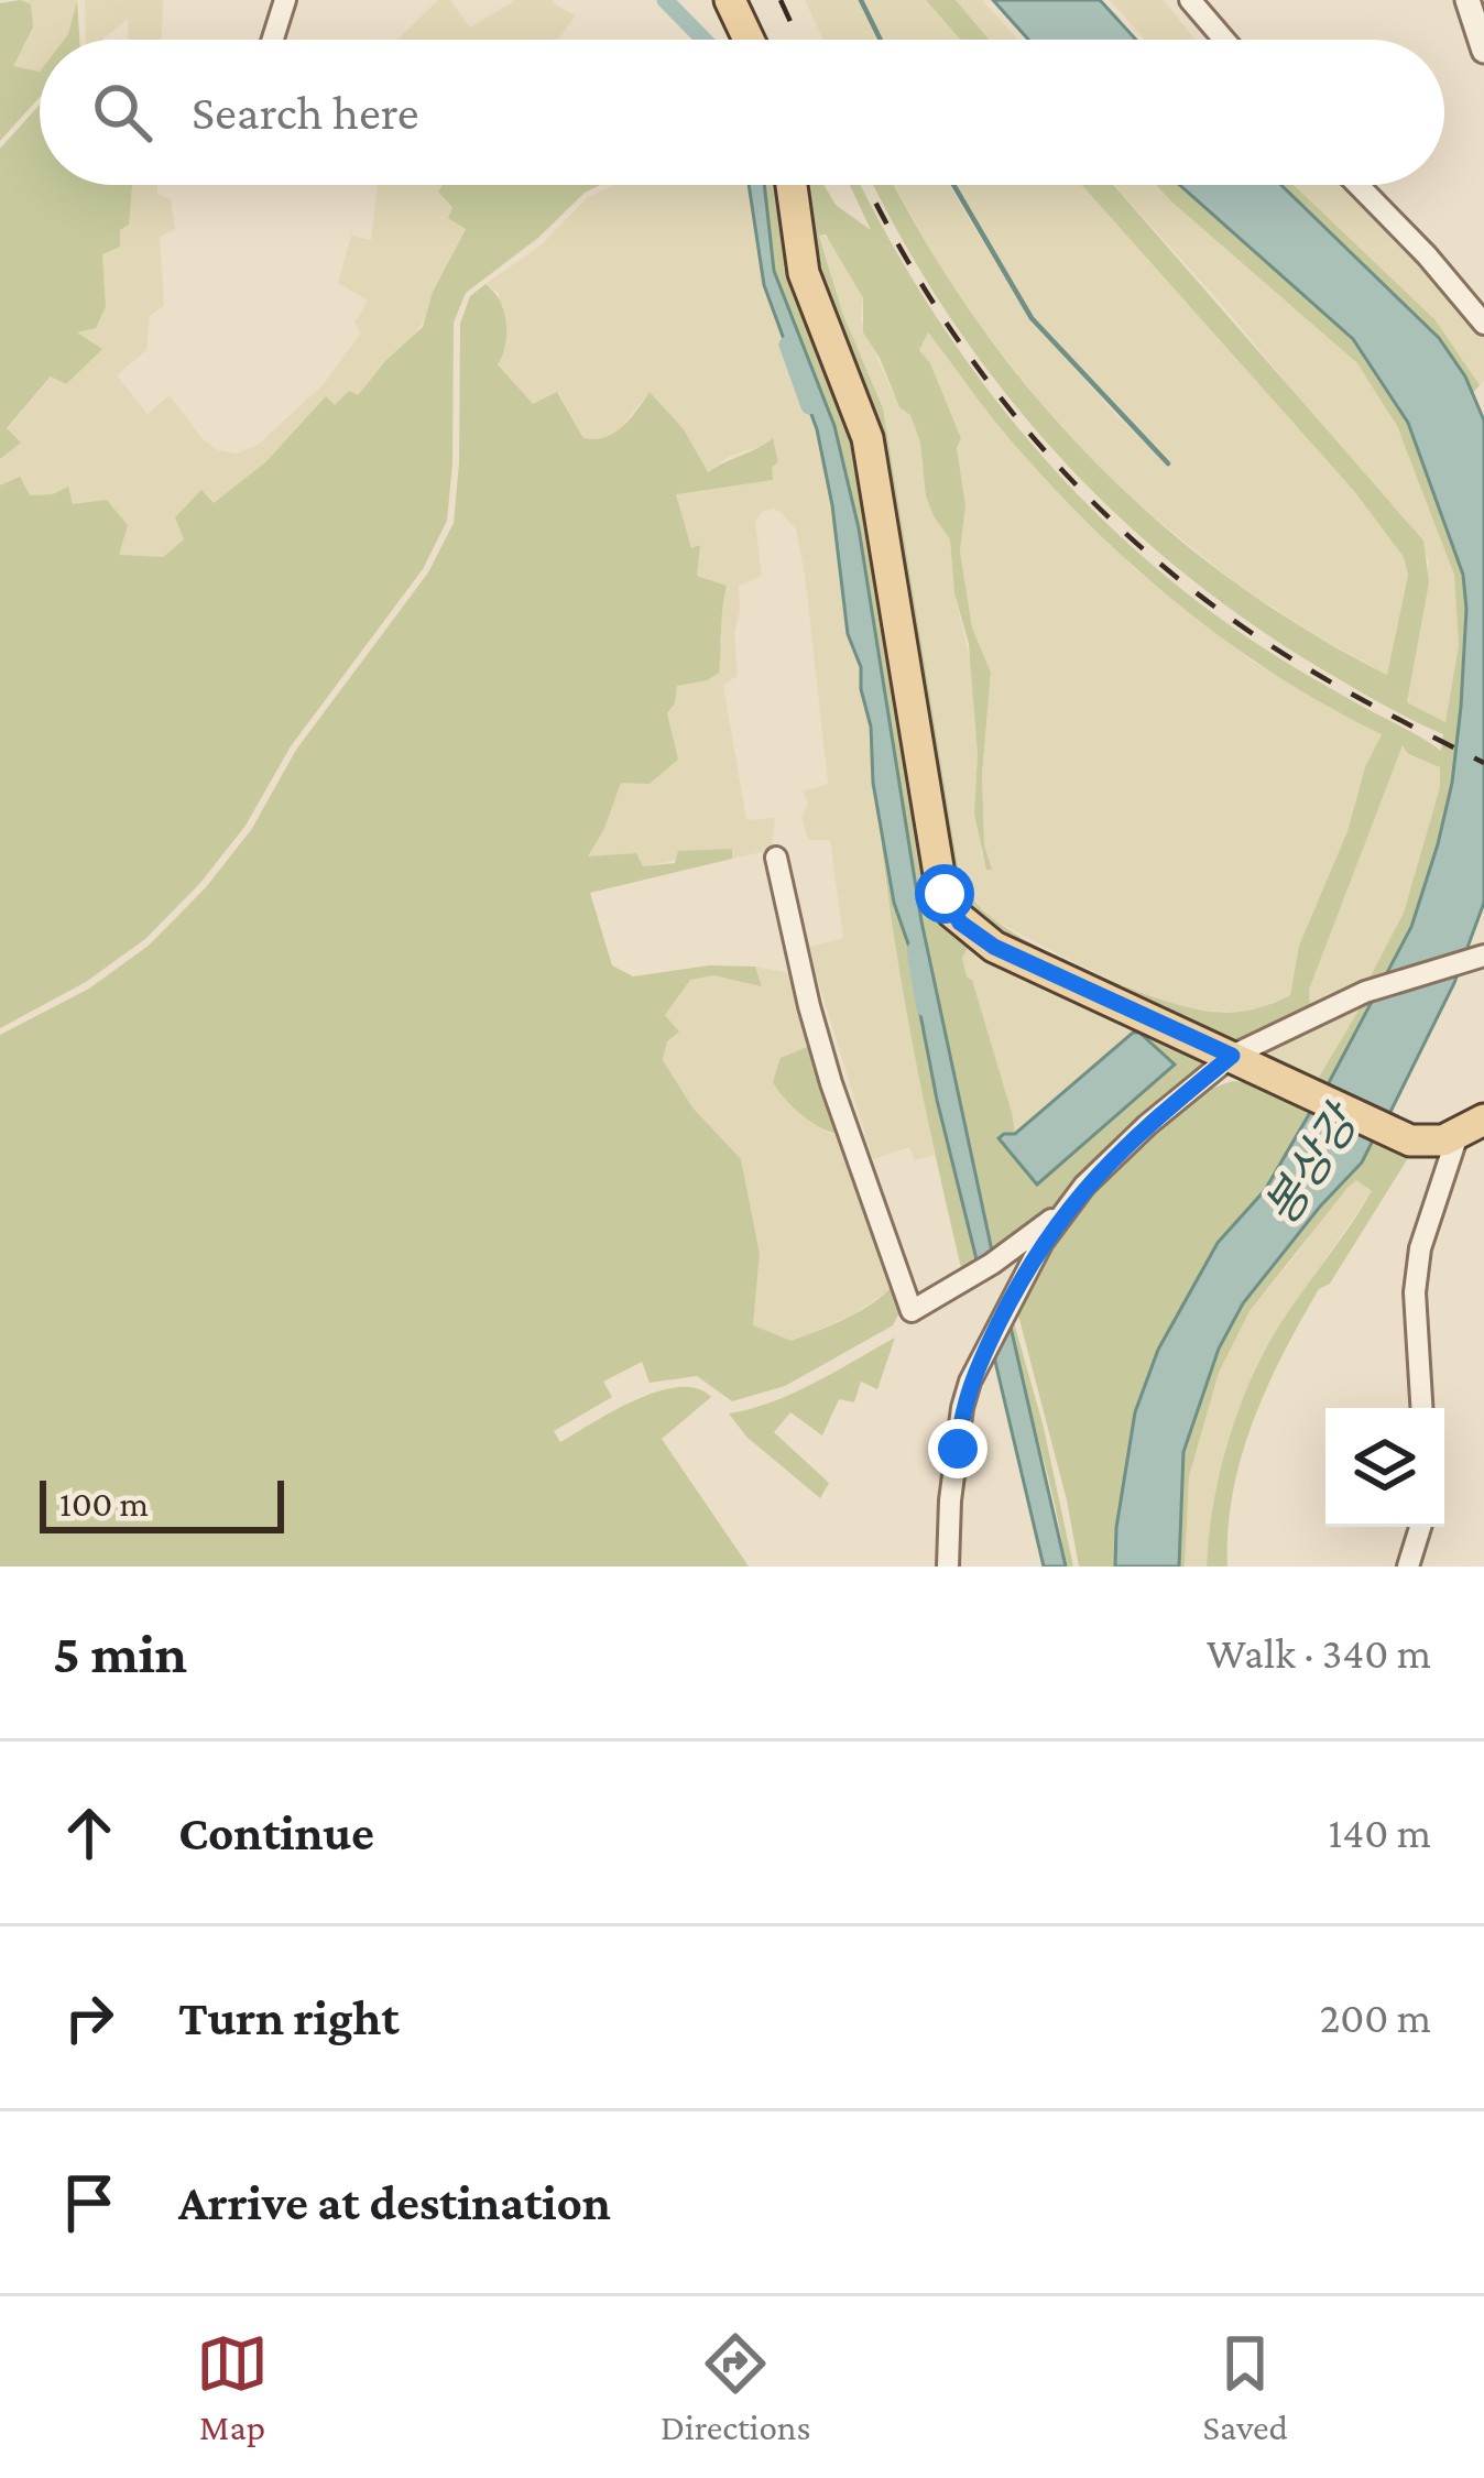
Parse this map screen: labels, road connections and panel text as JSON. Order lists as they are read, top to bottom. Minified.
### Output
{"water":["봉상강"],"scale_bar":"100 m","page":{"search":"Search here","scale":"100 m","heading":["5 min","Walk · 340 m"],"list":[["Continue","140 m"],["Turn right","200 m"],"Arrive at destination"],"nav":["Map","Directions","Saved"]}}
